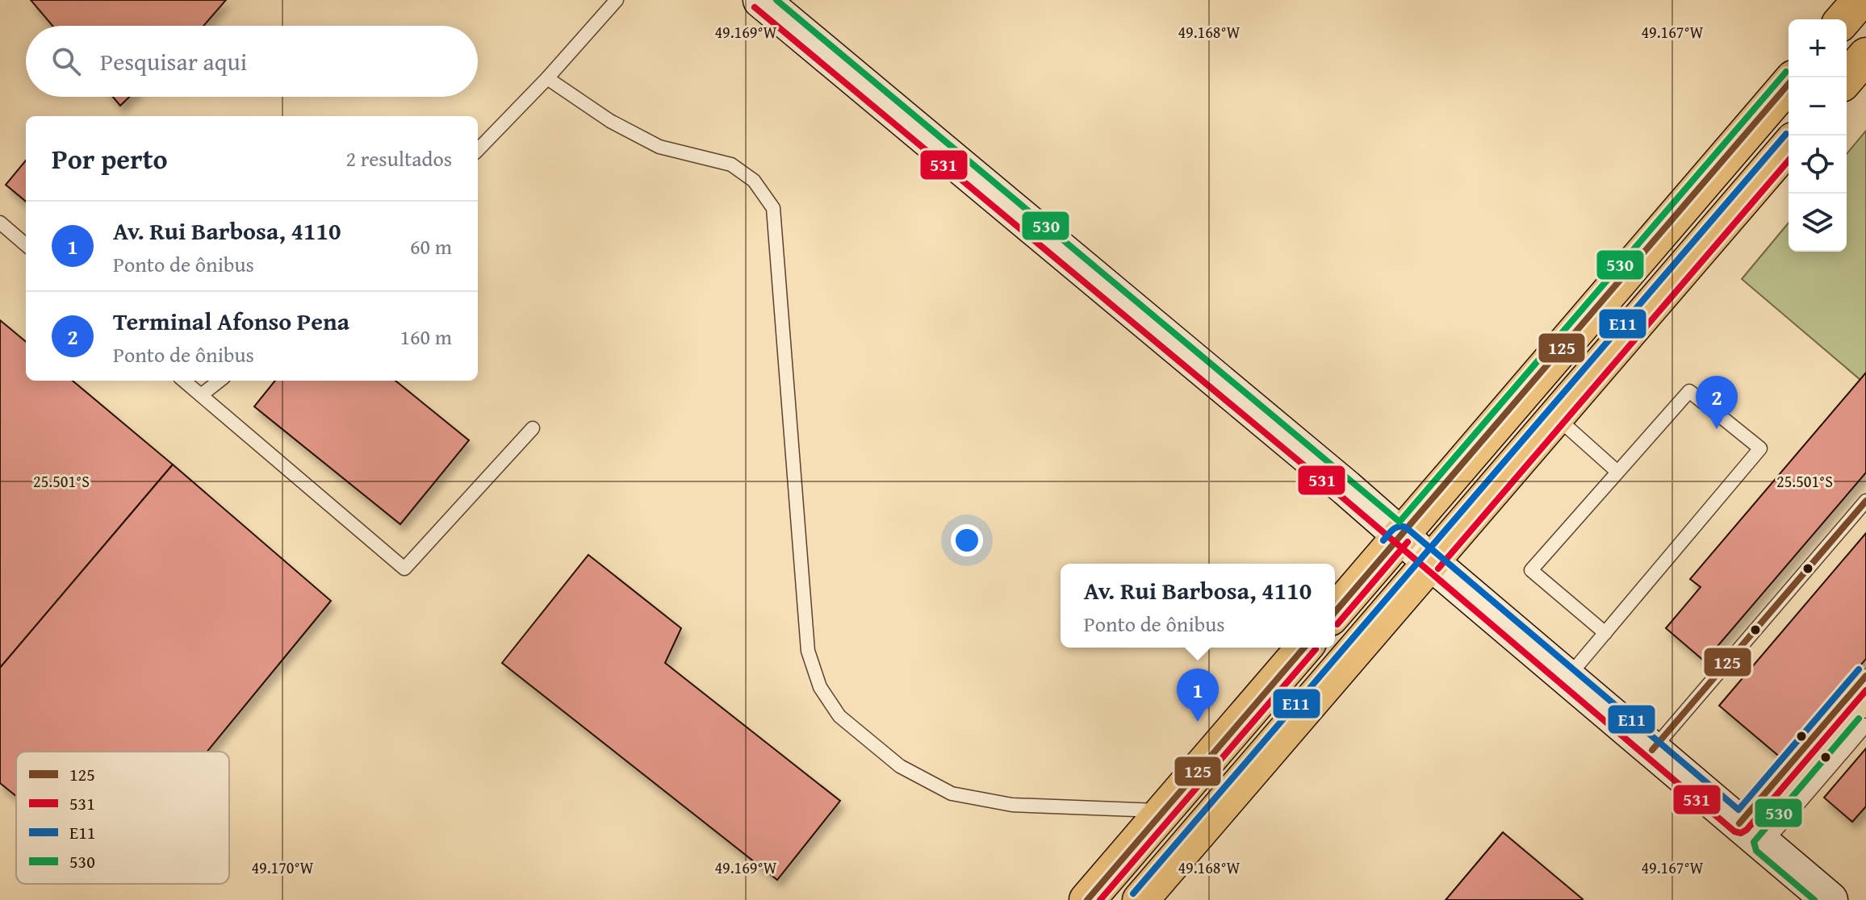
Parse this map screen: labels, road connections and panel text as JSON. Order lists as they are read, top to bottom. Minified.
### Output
{"lines":["transit line 530","transit line 531","transit line 125","transit line E11"],"legend":["125","531","E11","530"],"page":{"map_buttons":["+","−"],"search":"Pesquisar aqui","heading":["Por perto","2 resultados"],"list":[{"mark":"1","name":"Av. Rui Barbosa, 4110","note":"Ponto de ônibus","value":"60 m"},{"mark":"2","name":"Terminal Afonso Pena","note":"Ponto de ônibus","value":"160 m"}],"pins":["2","1"],"popup":["Av. Rui Barbosa, 4110","Ponto de ônibus"]},"coordinates":["49.169°W","49.168°W","49.167°W","25.501°S","49.170°W"]}
